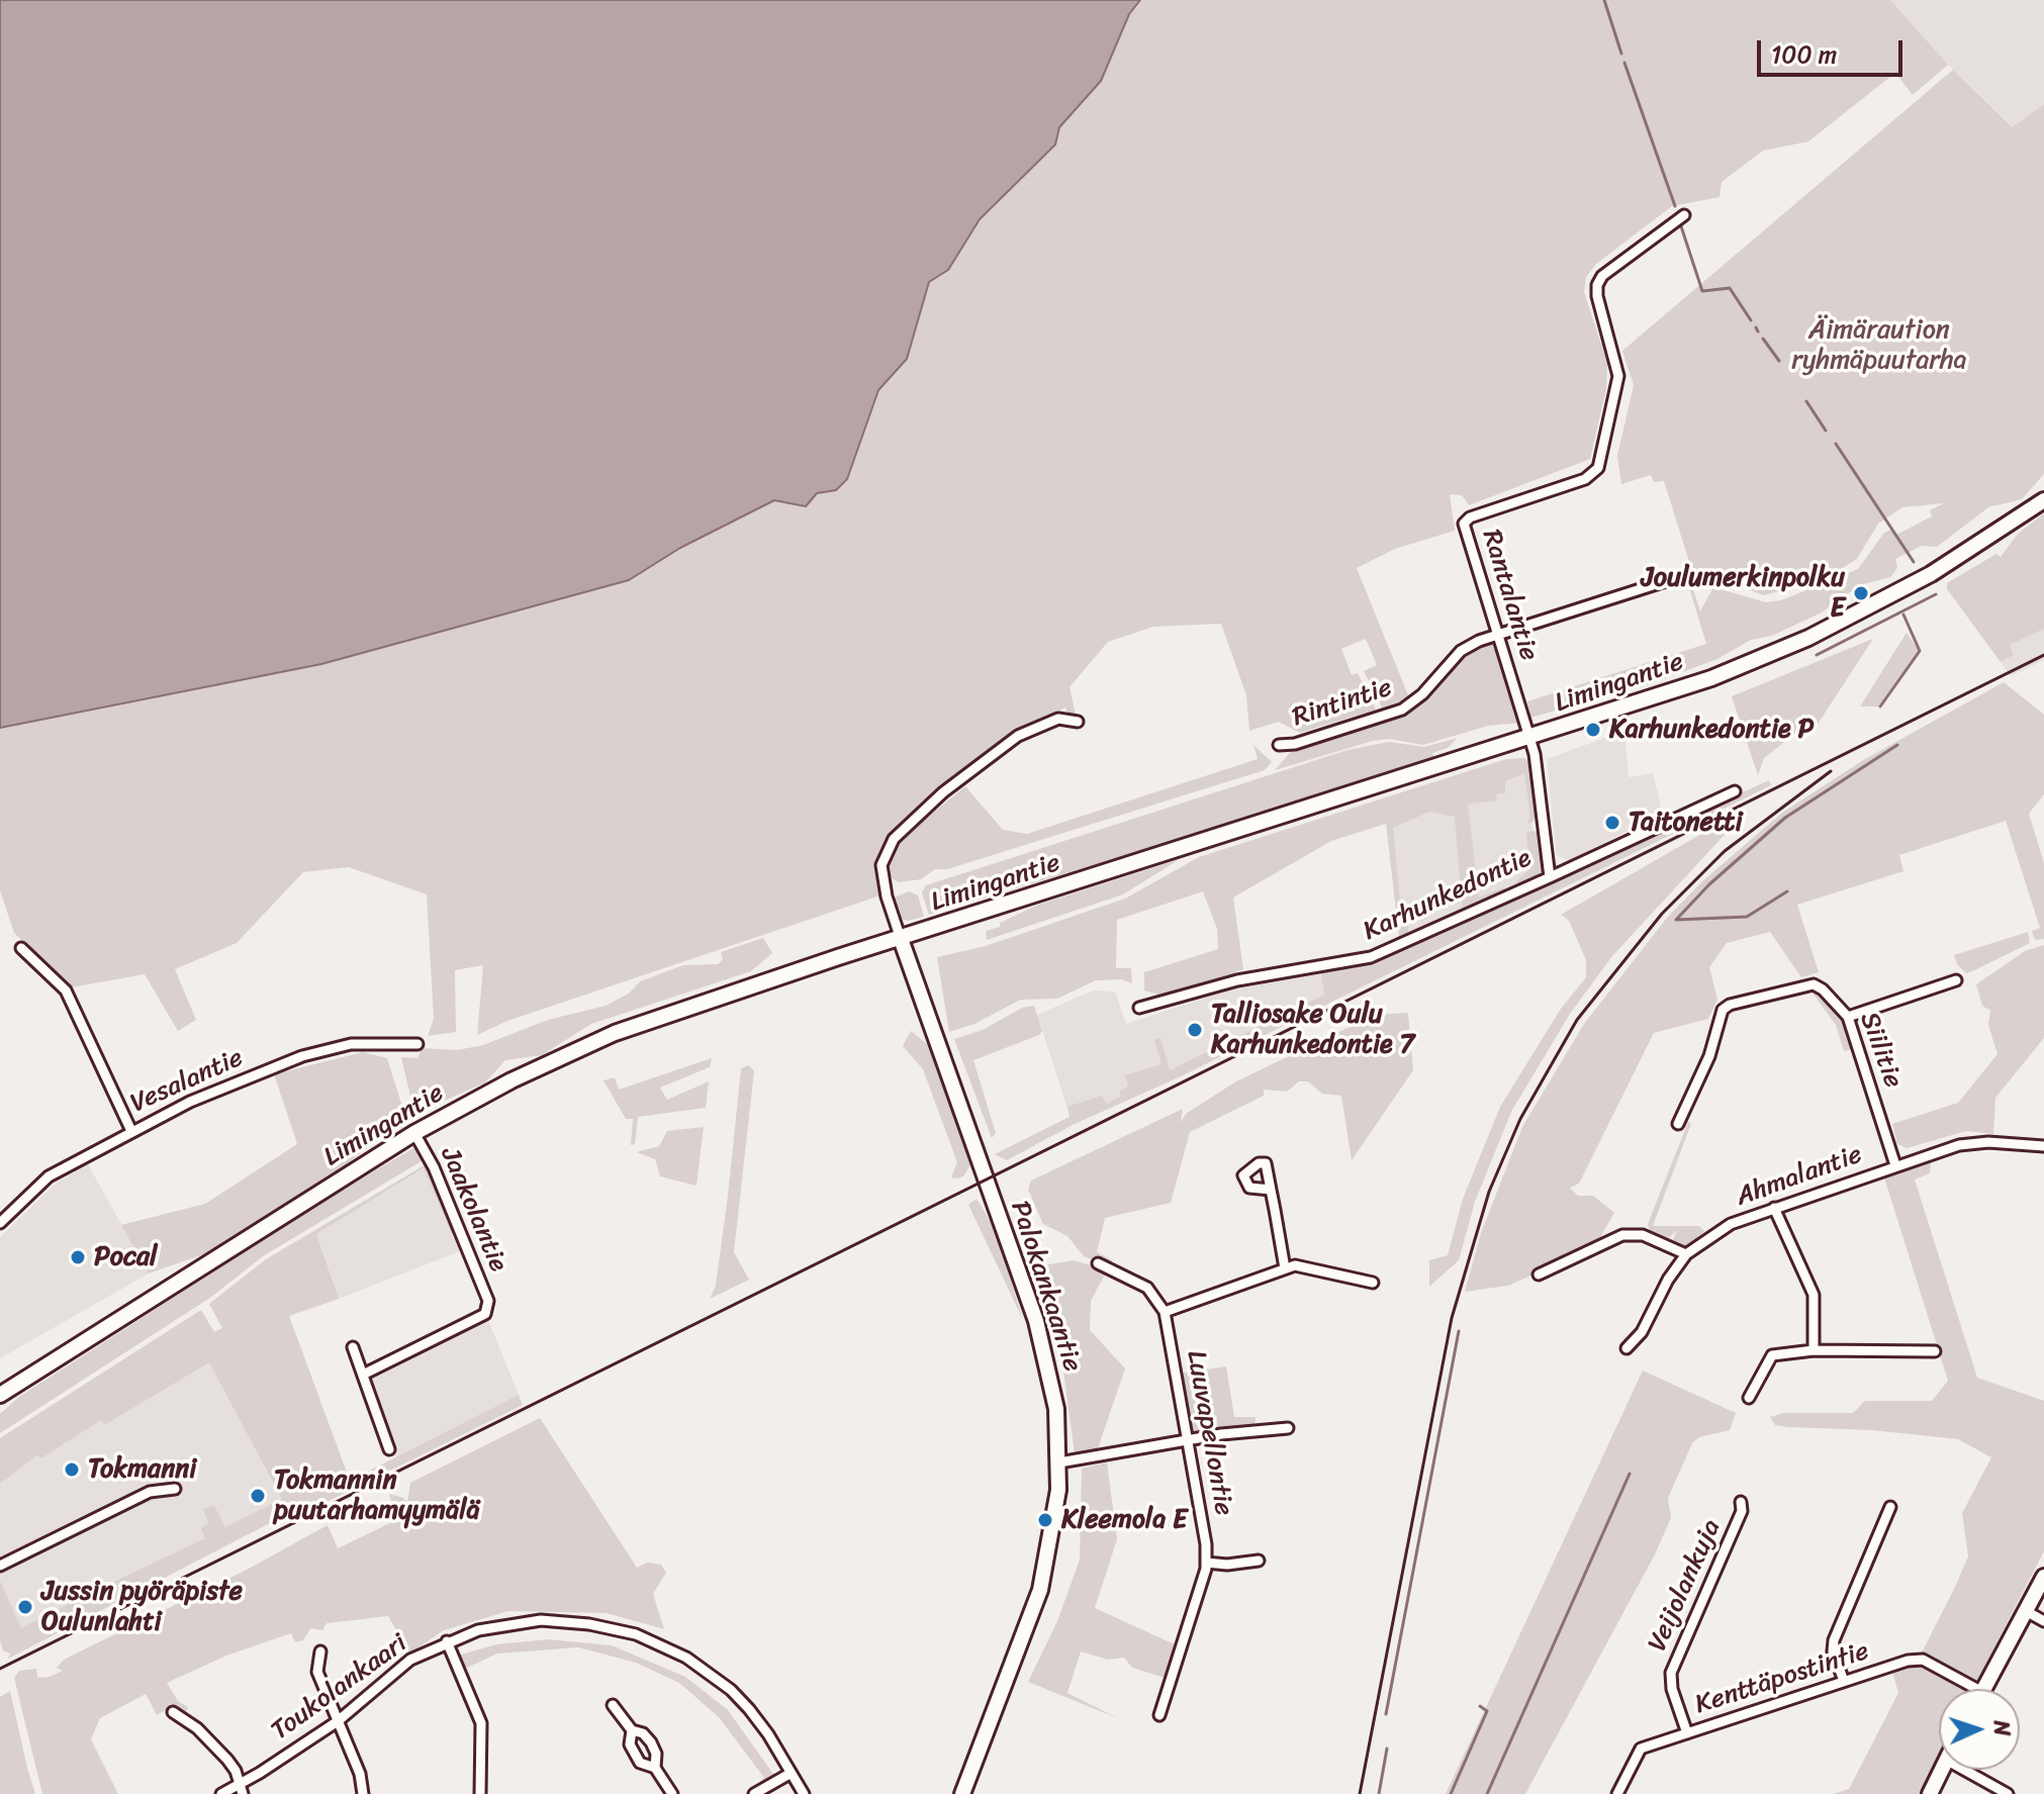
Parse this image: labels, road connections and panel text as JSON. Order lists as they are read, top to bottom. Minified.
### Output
{"streets":{"main road":["Limingantie","Palokankaantie"],"street":["Rantalantie","Rintintie","Karhunkedontie","Siilitie","Vesalantie","Ahmalantie","Jaakolantie","Luuvapellontie","Veijolankuja","Kenttäpostintie","Toukolankaari"]},"crossings":[["Rantalantie","Limingantie"],["Rantalantie","Rintintie"],["Rantalantie","Karhunkedontie"],["Limingantie","Karhunkedontie"],["Limingantie","Jaakolantie"],["Limingantie","Palokankaantie"],["Siilitie","Ahmalantie"],["Veijolankuja","Kenttäpostintie"]],"parks":["Äimäraution ryhmäpuutarha"],"places":["Joulumerkinpolku E","Karhunkedontie P","Taitonetti","Talliosake Oulu Karhunkedontie 7","Pocal","Tokmanni","Tokmannin puutarhamyymälä","Kleemola E","Jussin pyöräpiste Oulunlahti"],"scale_bar":"100 m","north":"right"}
